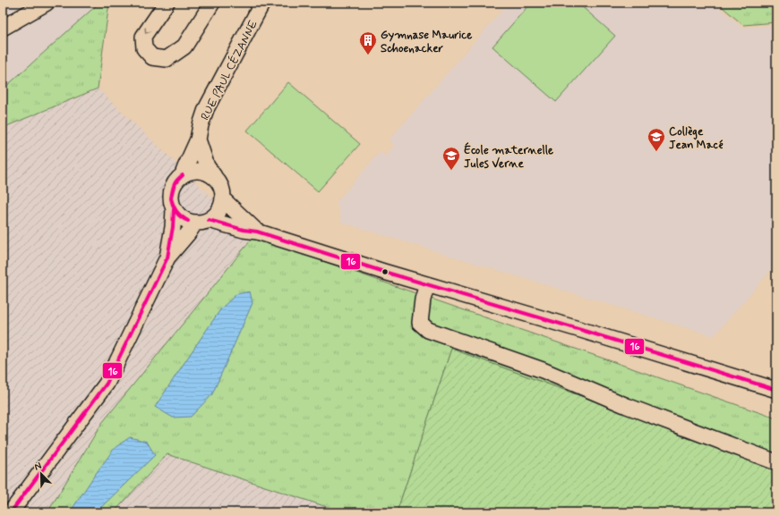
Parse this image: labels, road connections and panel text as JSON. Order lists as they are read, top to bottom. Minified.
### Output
{"streets":{"street":["RUE PAUL CÉZANNE"]},"places":{"building":["Gymnase Maurice Schoenacker"],"school or university":["Collège Jean Macé","École maternelle Jules Verne"]},"lines":["transit line 16"],"north":"top left"}
